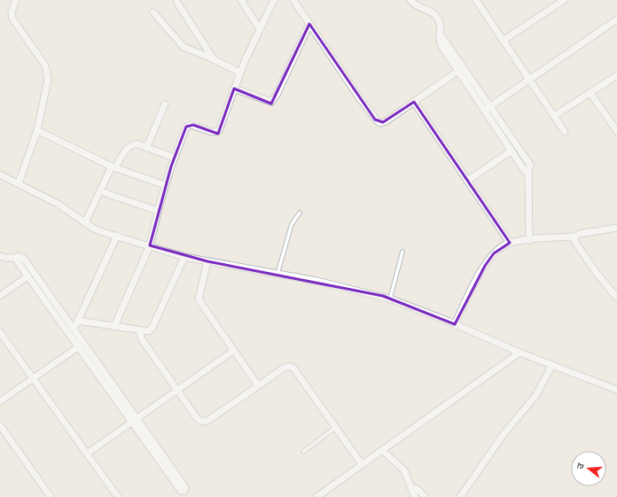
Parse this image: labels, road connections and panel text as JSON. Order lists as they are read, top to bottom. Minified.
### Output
{"north":"left"}
